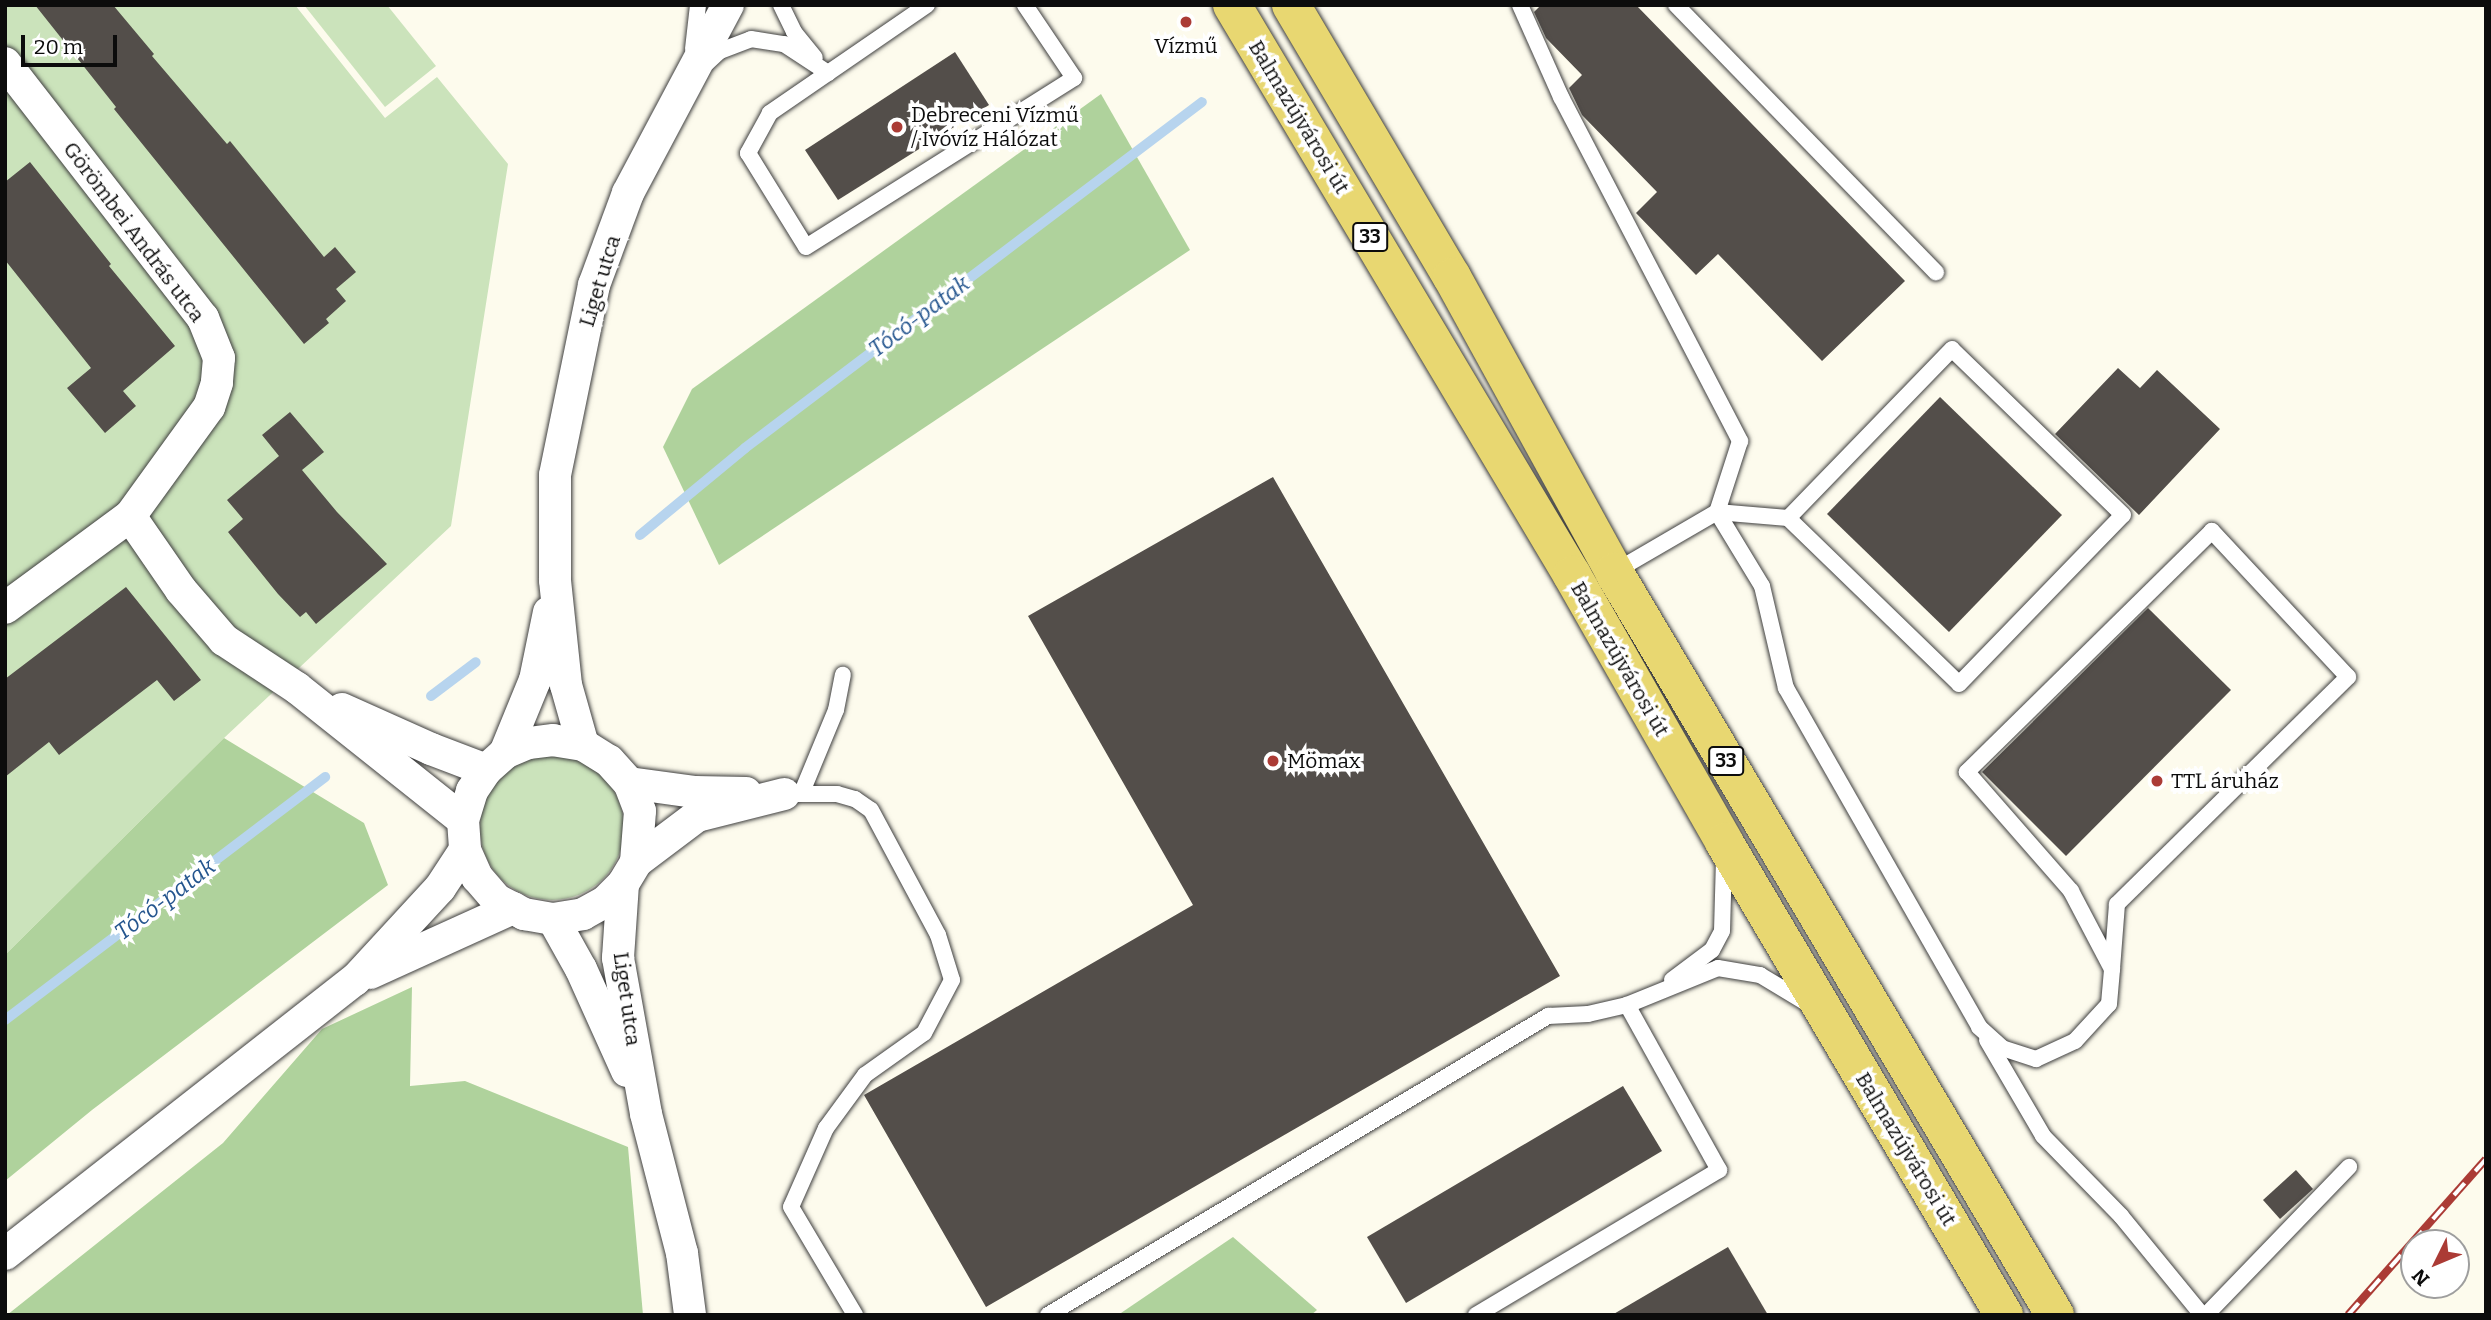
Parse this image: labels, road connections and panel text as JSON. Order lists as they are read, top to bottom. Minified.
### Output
{"streets":{"main road":["Balmazújvárosi út","33"],"street":["Görömbei András utca","Liget utca"]},"water":["Tócó-patak"],"places":["Vízmű","Debreceni Vízmű / Ivóvíz Hálózat","Mömax","TTL áruház"],"scale_bar":"20 m","north":"bottom left"}
